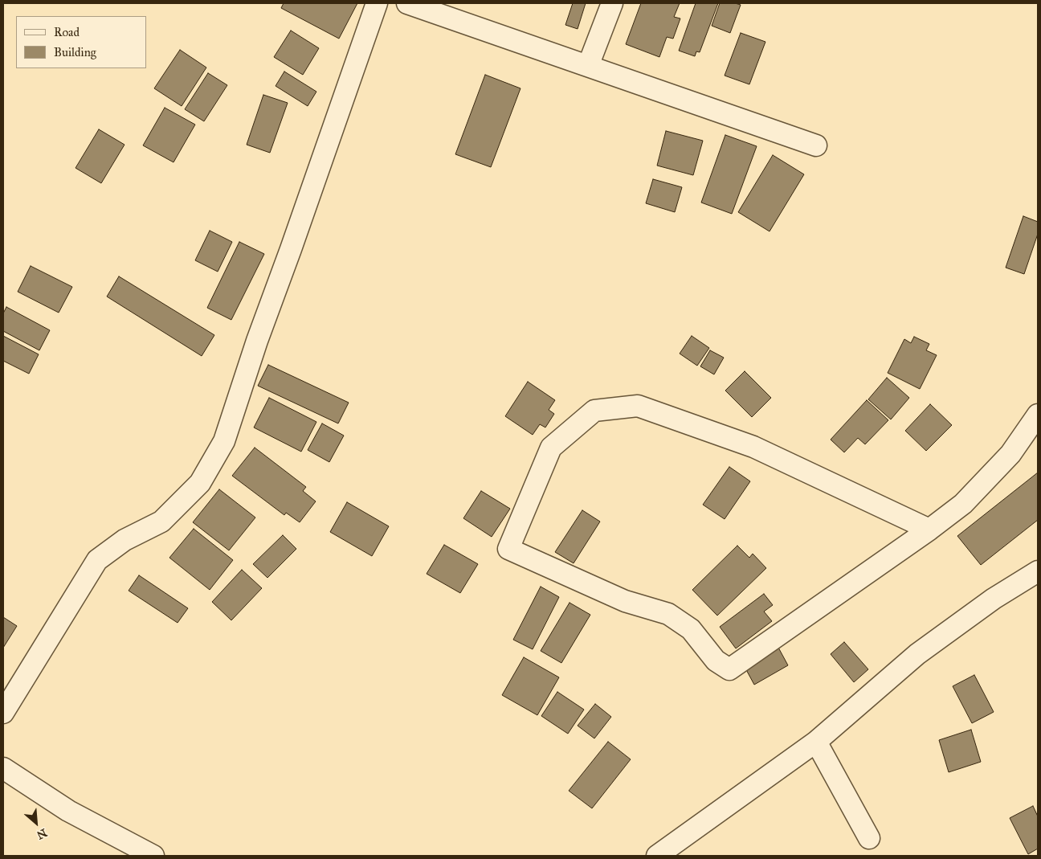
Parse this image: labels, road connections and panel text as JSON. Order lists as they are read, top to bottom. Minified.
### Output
{"legend":["Road","Building"],"north":"bottom right"}
